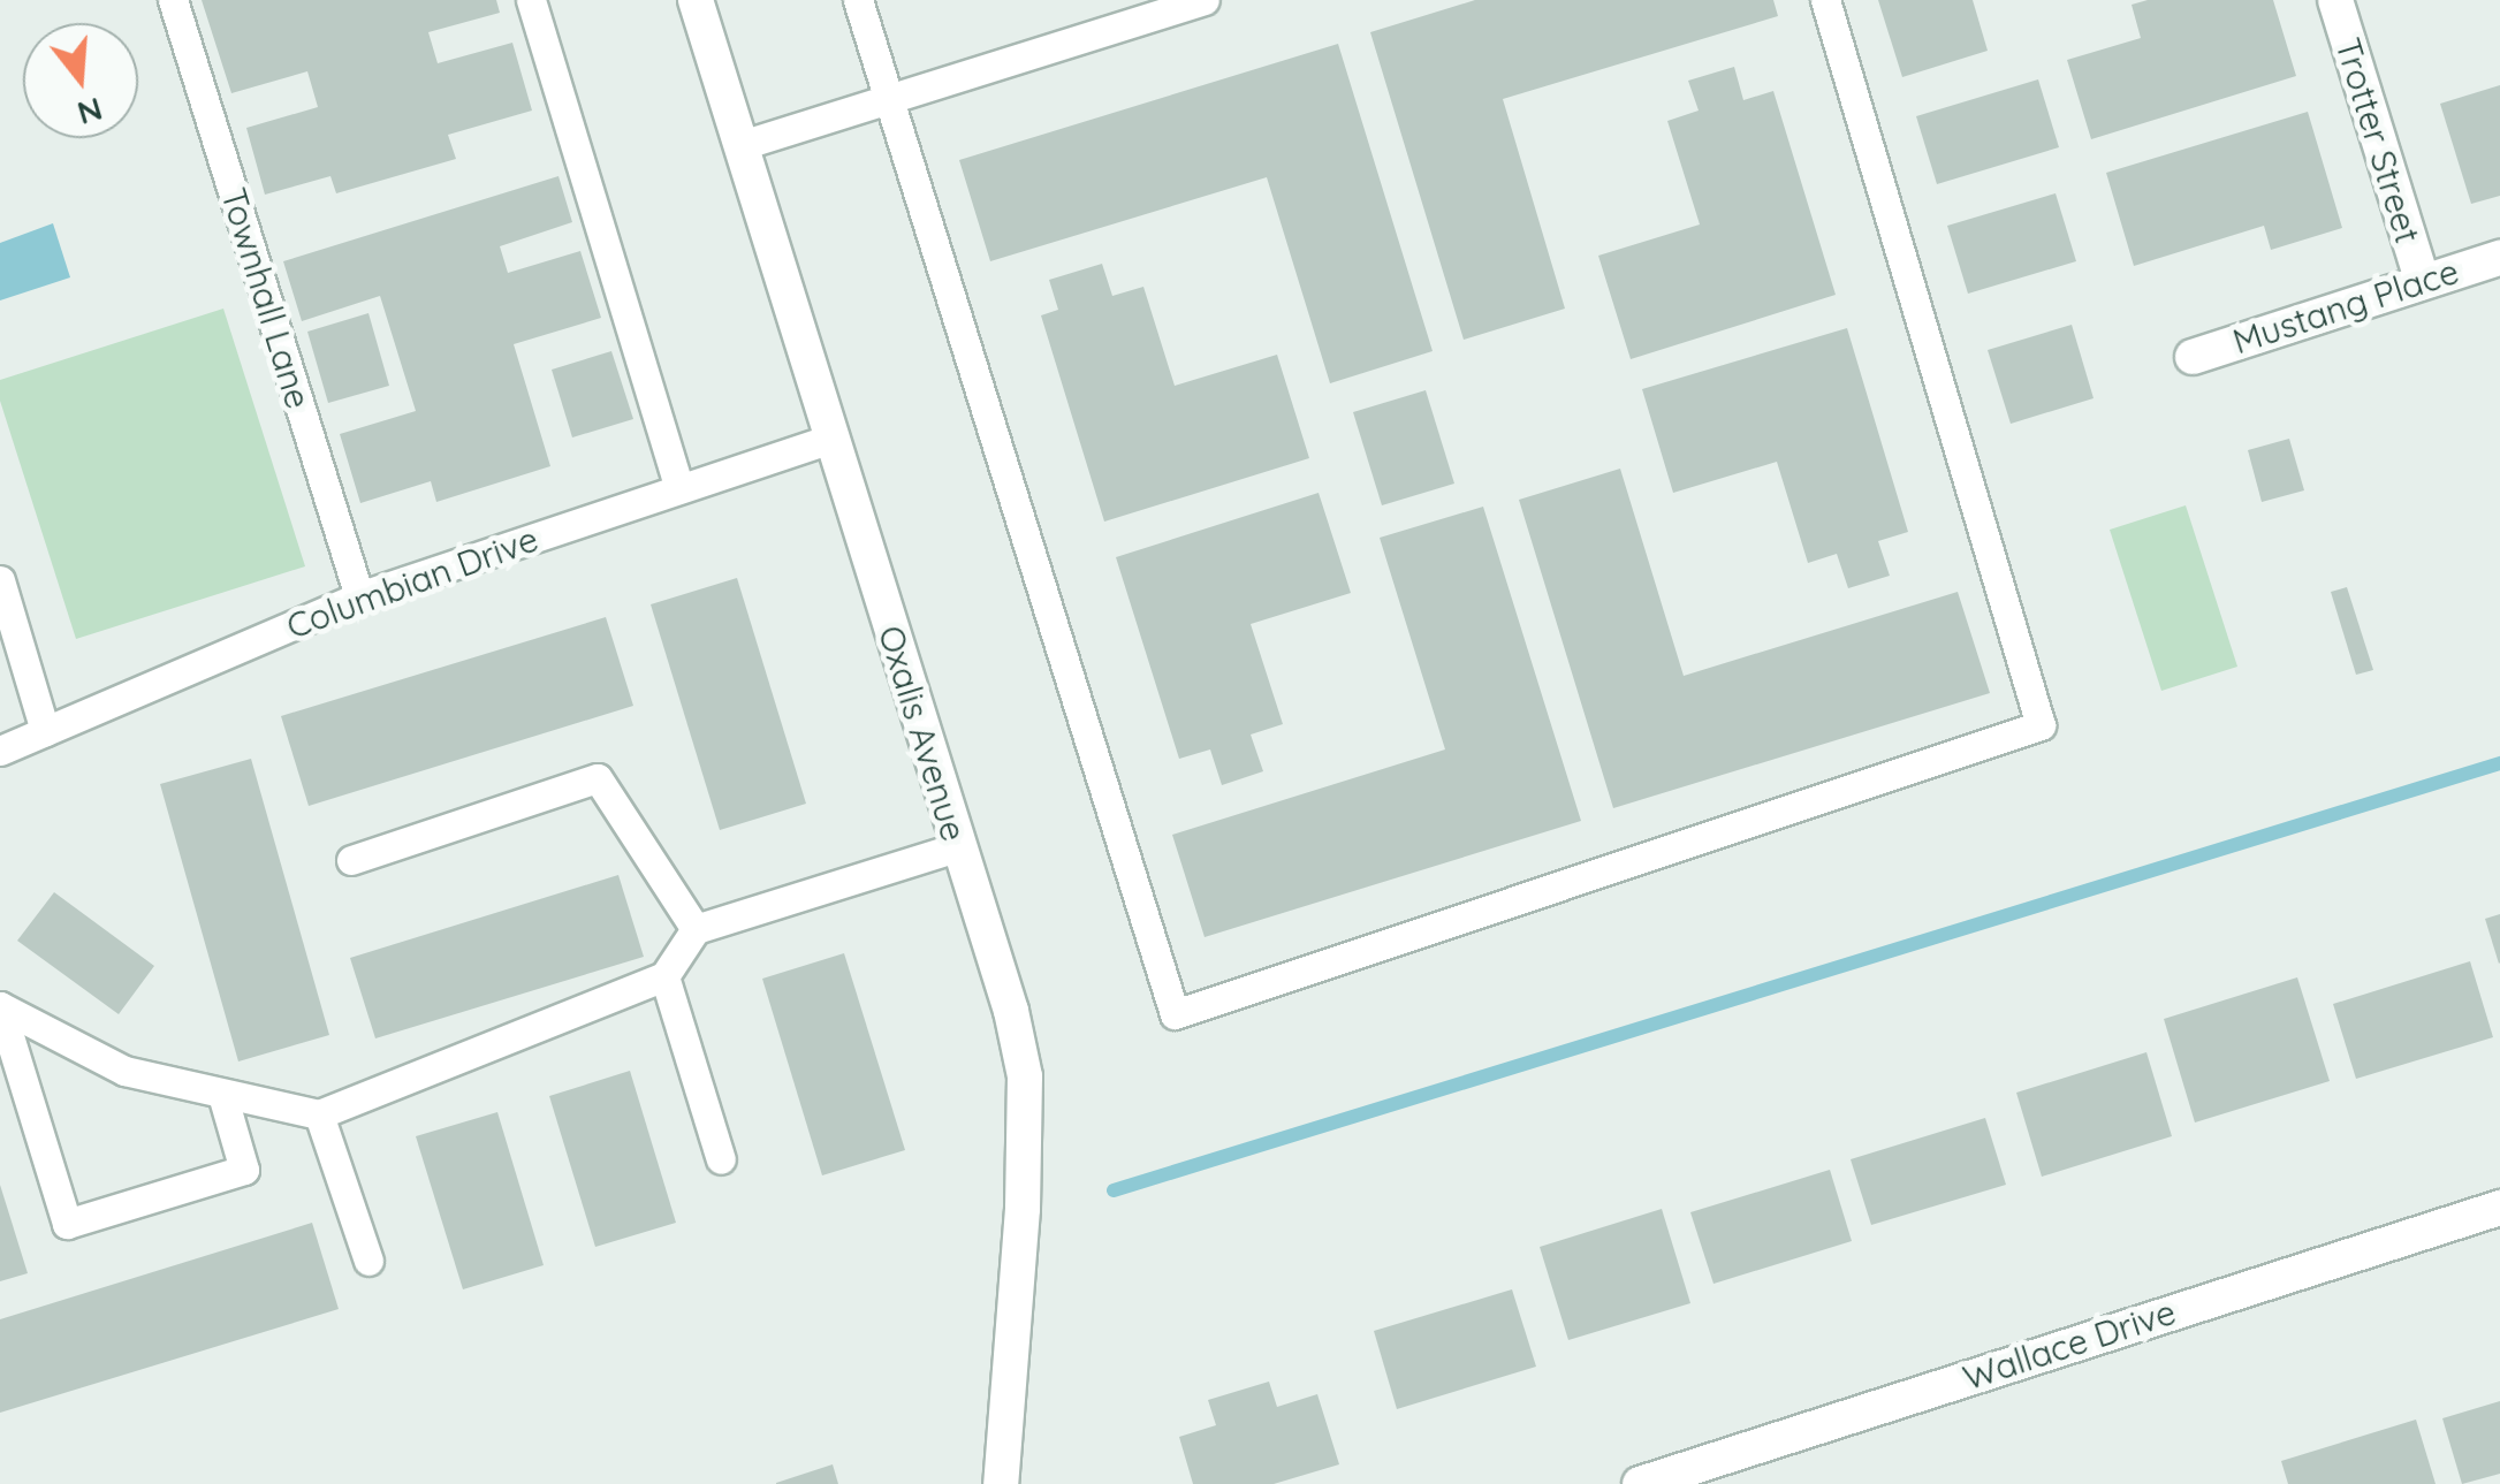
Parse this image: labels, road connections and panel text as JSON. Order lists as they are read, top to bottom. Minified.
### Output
{"streets":{"street":["Trotter Street","Mustang Place","Oxalis Avenue","Wallace Drive"],"lane":["Townhall Lane","Columbian Drive"]},"crossings":[["Trotter Street","Mustang Place"],["Townhall Lane","Columbian Drive"],["Columbian Drive","Oxalis Avenue"]],"north":"bottom"}
